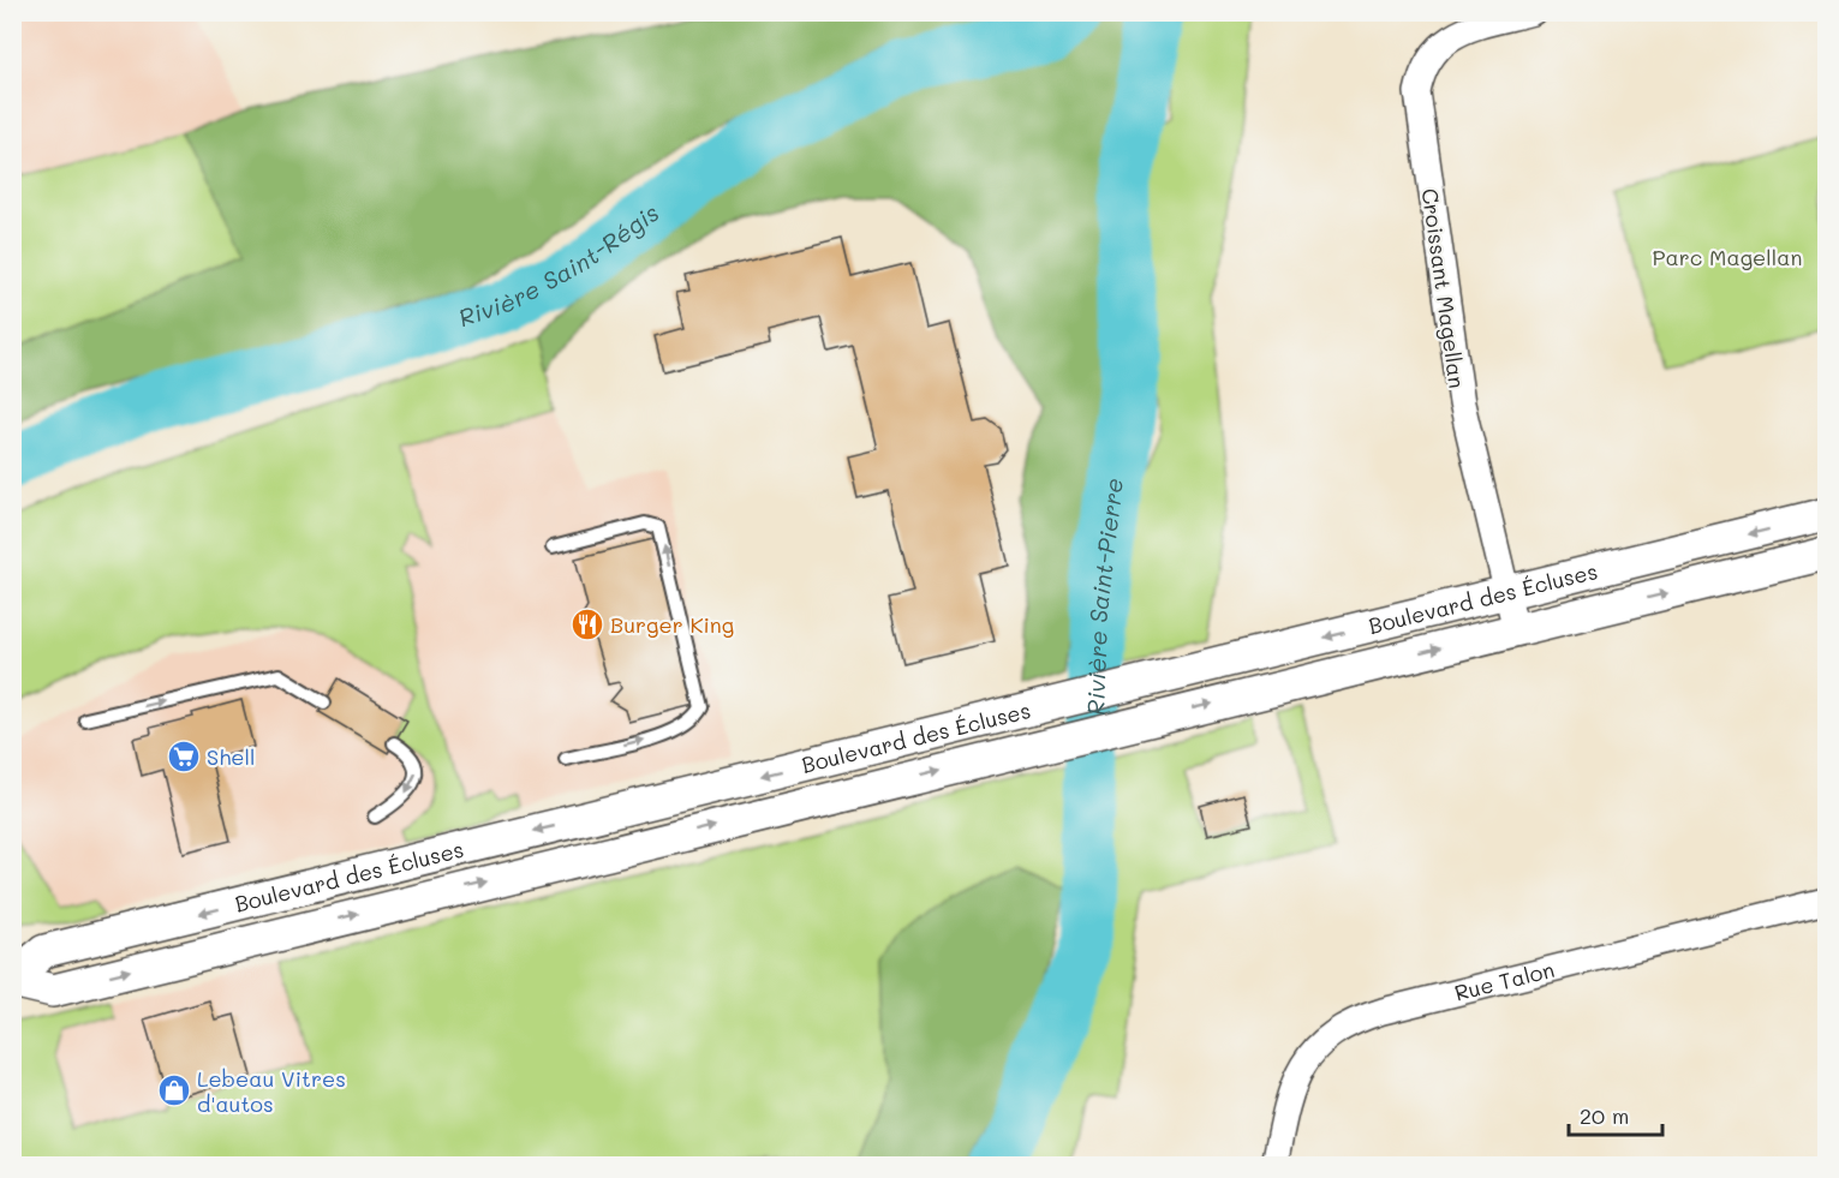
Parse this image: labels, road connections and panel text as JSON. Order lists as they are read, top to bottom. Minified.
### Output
{"streets":{"street":["Croissant Magellan","Boulevard des Écluses","Rue Talon"]},"crossings":[["Croissant Magellan","Boulevard des Écluses"]],"water":["Rivière Saint-Régis","Rivière Saint-Pierre"],"parks":["Parc Magellan"],"places":{"restaurant":["Burger King"],"supermarket":["Shell"],"shop":["Lebeau Vitres d'autos"]},"scale_bar":"20 m"}
